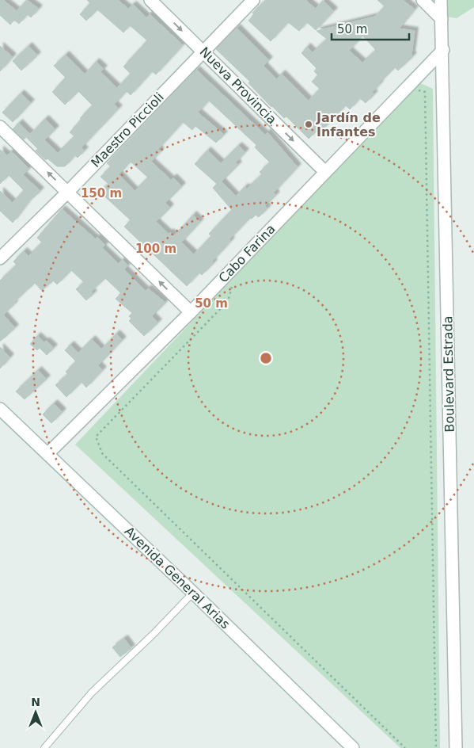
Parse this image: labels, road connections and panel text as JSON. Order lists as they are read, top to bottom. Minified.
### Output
{"streets":{"street":["Nueva Provincia","Maestro Piccioli","Cabo Farina","Boulevard Estrada","Avenida General Arias"]},"crossings":[["Nueva Provincia","Maestro Piccioli"],["Nueva Provincia","Cabo Farina"],["Cabo Farina","Boulevard Estrada"],["Cabo Farina","Avenida General Arias"]],"one_way":["Nueva Provincia"],"places":["Jardín de Infantes"],"scale_bar":"50 m","north":"top","rings":["150 m","100 m","50 m"]}
